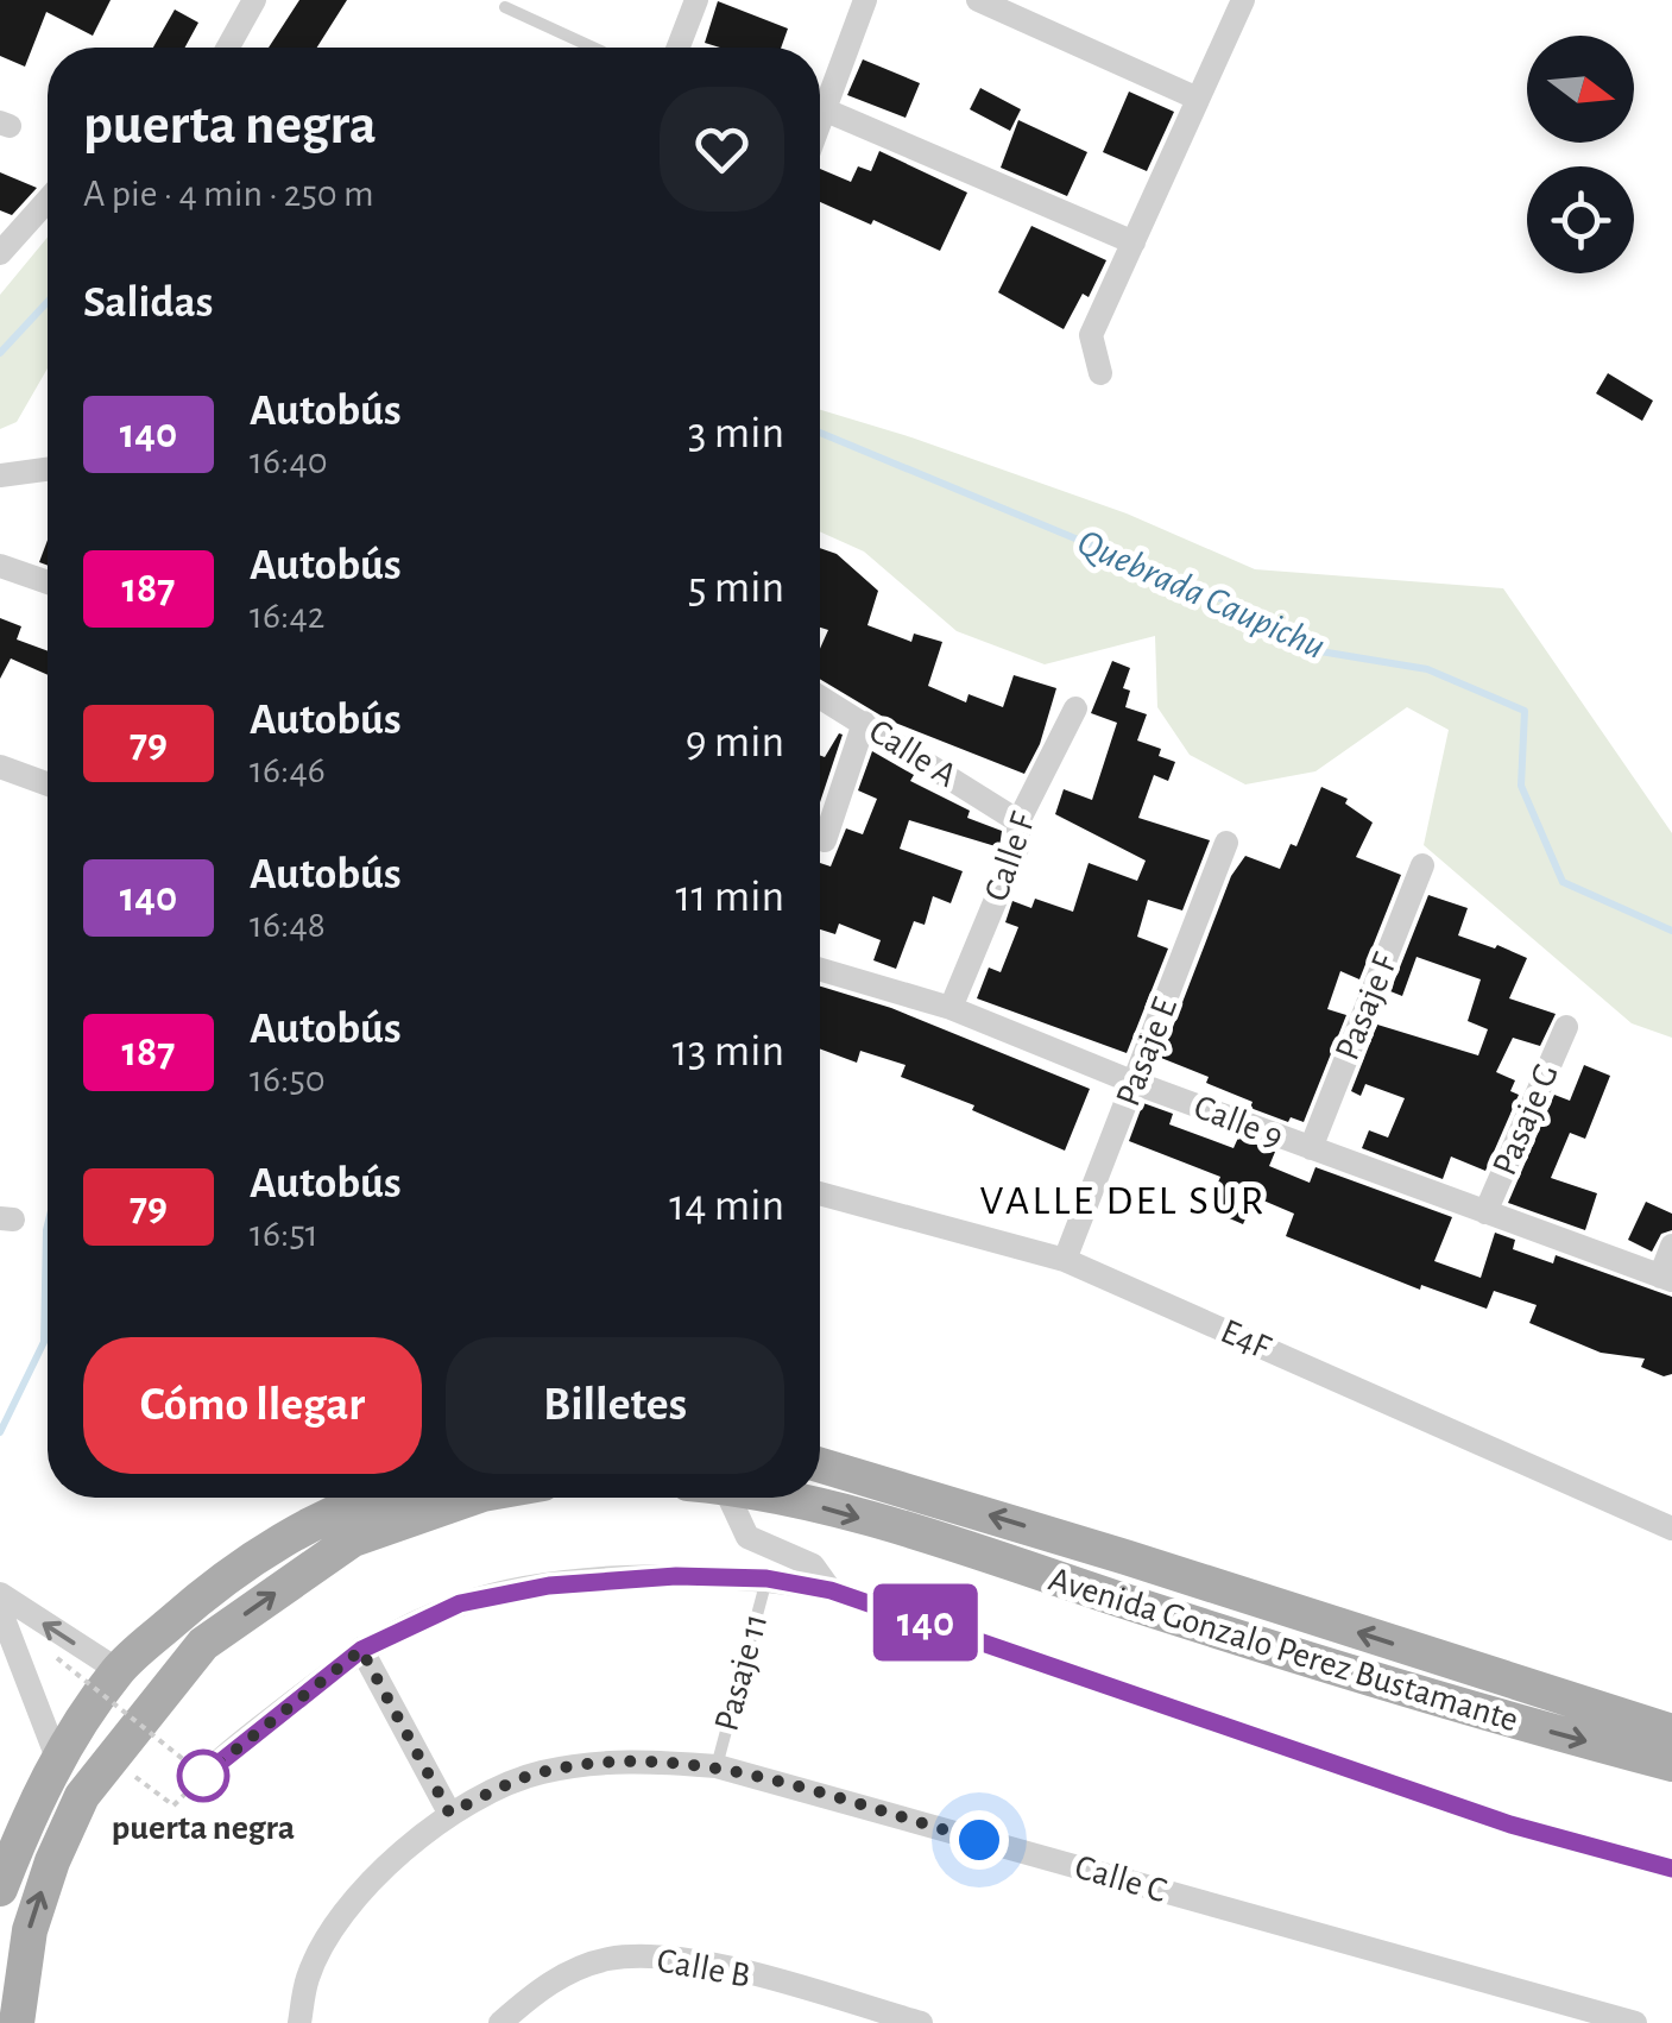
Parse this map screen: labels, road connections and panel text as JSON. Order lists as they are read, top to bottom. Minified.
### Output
{"streets":{"main road":["Avenida Gonzalo Perez Bustamante"],"street":["Calle A","Calle F","Pasaje F","Pasaje E","Pasaje G","Calle 9","E4F","Calle C","Calle B"],"lane":["Pasaje 11"]},"crossings":[["Calle A","Calle F"],["Calle F","Calle 9"],["Pasaje F","Calle 9"],["Pasaje E","Calle 9"],["Pasaje E","E4F"],["Pasaje G","Calle 9"],["Pasaje 11","Calle C"]],"districts":["VALLE DEL SUR"],"water":["Quebrada Caupichu"],"places":["puerta negra"],"lines":["bus line 140"],"north":"right","page":{"on_map":"140","heading":[["puerta negra","A pie · 4 min · 250 m"],"Salidas"],"list":[{"mark":"140","name":"Autobús","note":"16:40","value":"3 min"},{"mark":"187","name":"Autobús","note":"16:42","value":"5 min"},{"mark":"79","name":"Autobús","note":"16:46","value":"9 min"},{"mark":"140","name":"Autobús","note":"16:48","value":"11 min"},{"mark":"187","name":"Autobús","note":"16:50","value":"13 min"},{"mark":"79","name":"Autobús","note":"16:51","value":"14 min"}],"buttons":["Cómo llegar","Billetes"]}}
